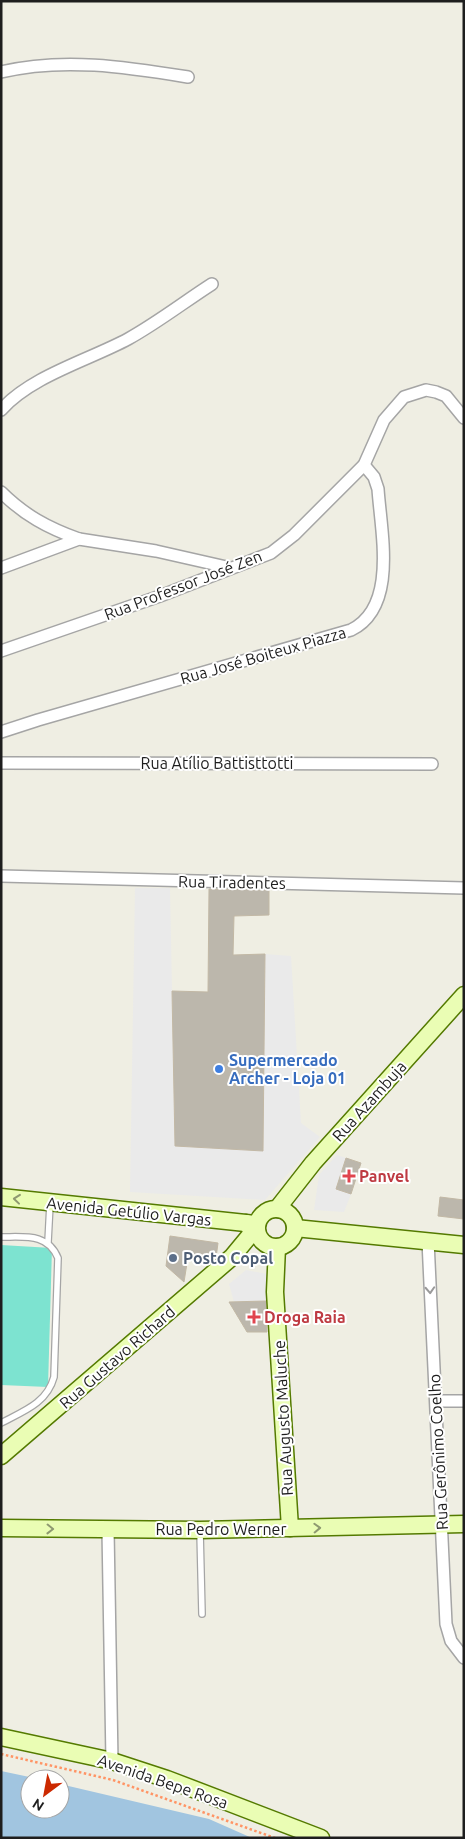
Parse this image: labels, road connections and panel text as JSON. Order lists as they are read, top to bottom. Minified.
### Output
{"streets":{"main road":["Rua Azambuja","Avenida Getúlio Vargas","Rua Gustavo Richard","Rua Augusto Maluche","Rua Pedro Werner","Avenida Bepe Rosa"],"street":["Rua Professor José Zen","Rua José Boiteux Piazza","Rua Atílio Battisttotti","Rua Tiradentes","Rua Gerônimo Coelho"]},"crossings":[["Rua Professor José Zen","Rua José Boiteux Piazza"],["Rua Azambuja","Avenida Getúlio Vargas"],["Rua Azambuja","Rua Gustavo Richard"],["Rua Azambuja","Rua Augusto Maluche"],["Avenida Getúlio Vargas","Rua Gustavo Richard"],["Avenida Getúlio Vargas","Rua Augusto Maluche"],["Rua Gustavo Richard","Rua Augusto Maluche"],["Rua Augusto Maluche","Rua Pedro Werner"],["Rua Gerônimo Coelho","Rua Pedro Werner"]],"one_way":["Rua Gerônimo Coelho","Rua Pedro Werner"],"places":{"other":["Supermercado Archer - Loja 01","Posto Copal"],"health":["Panvel","Droga Raia"]},"north":"bottom left"}
